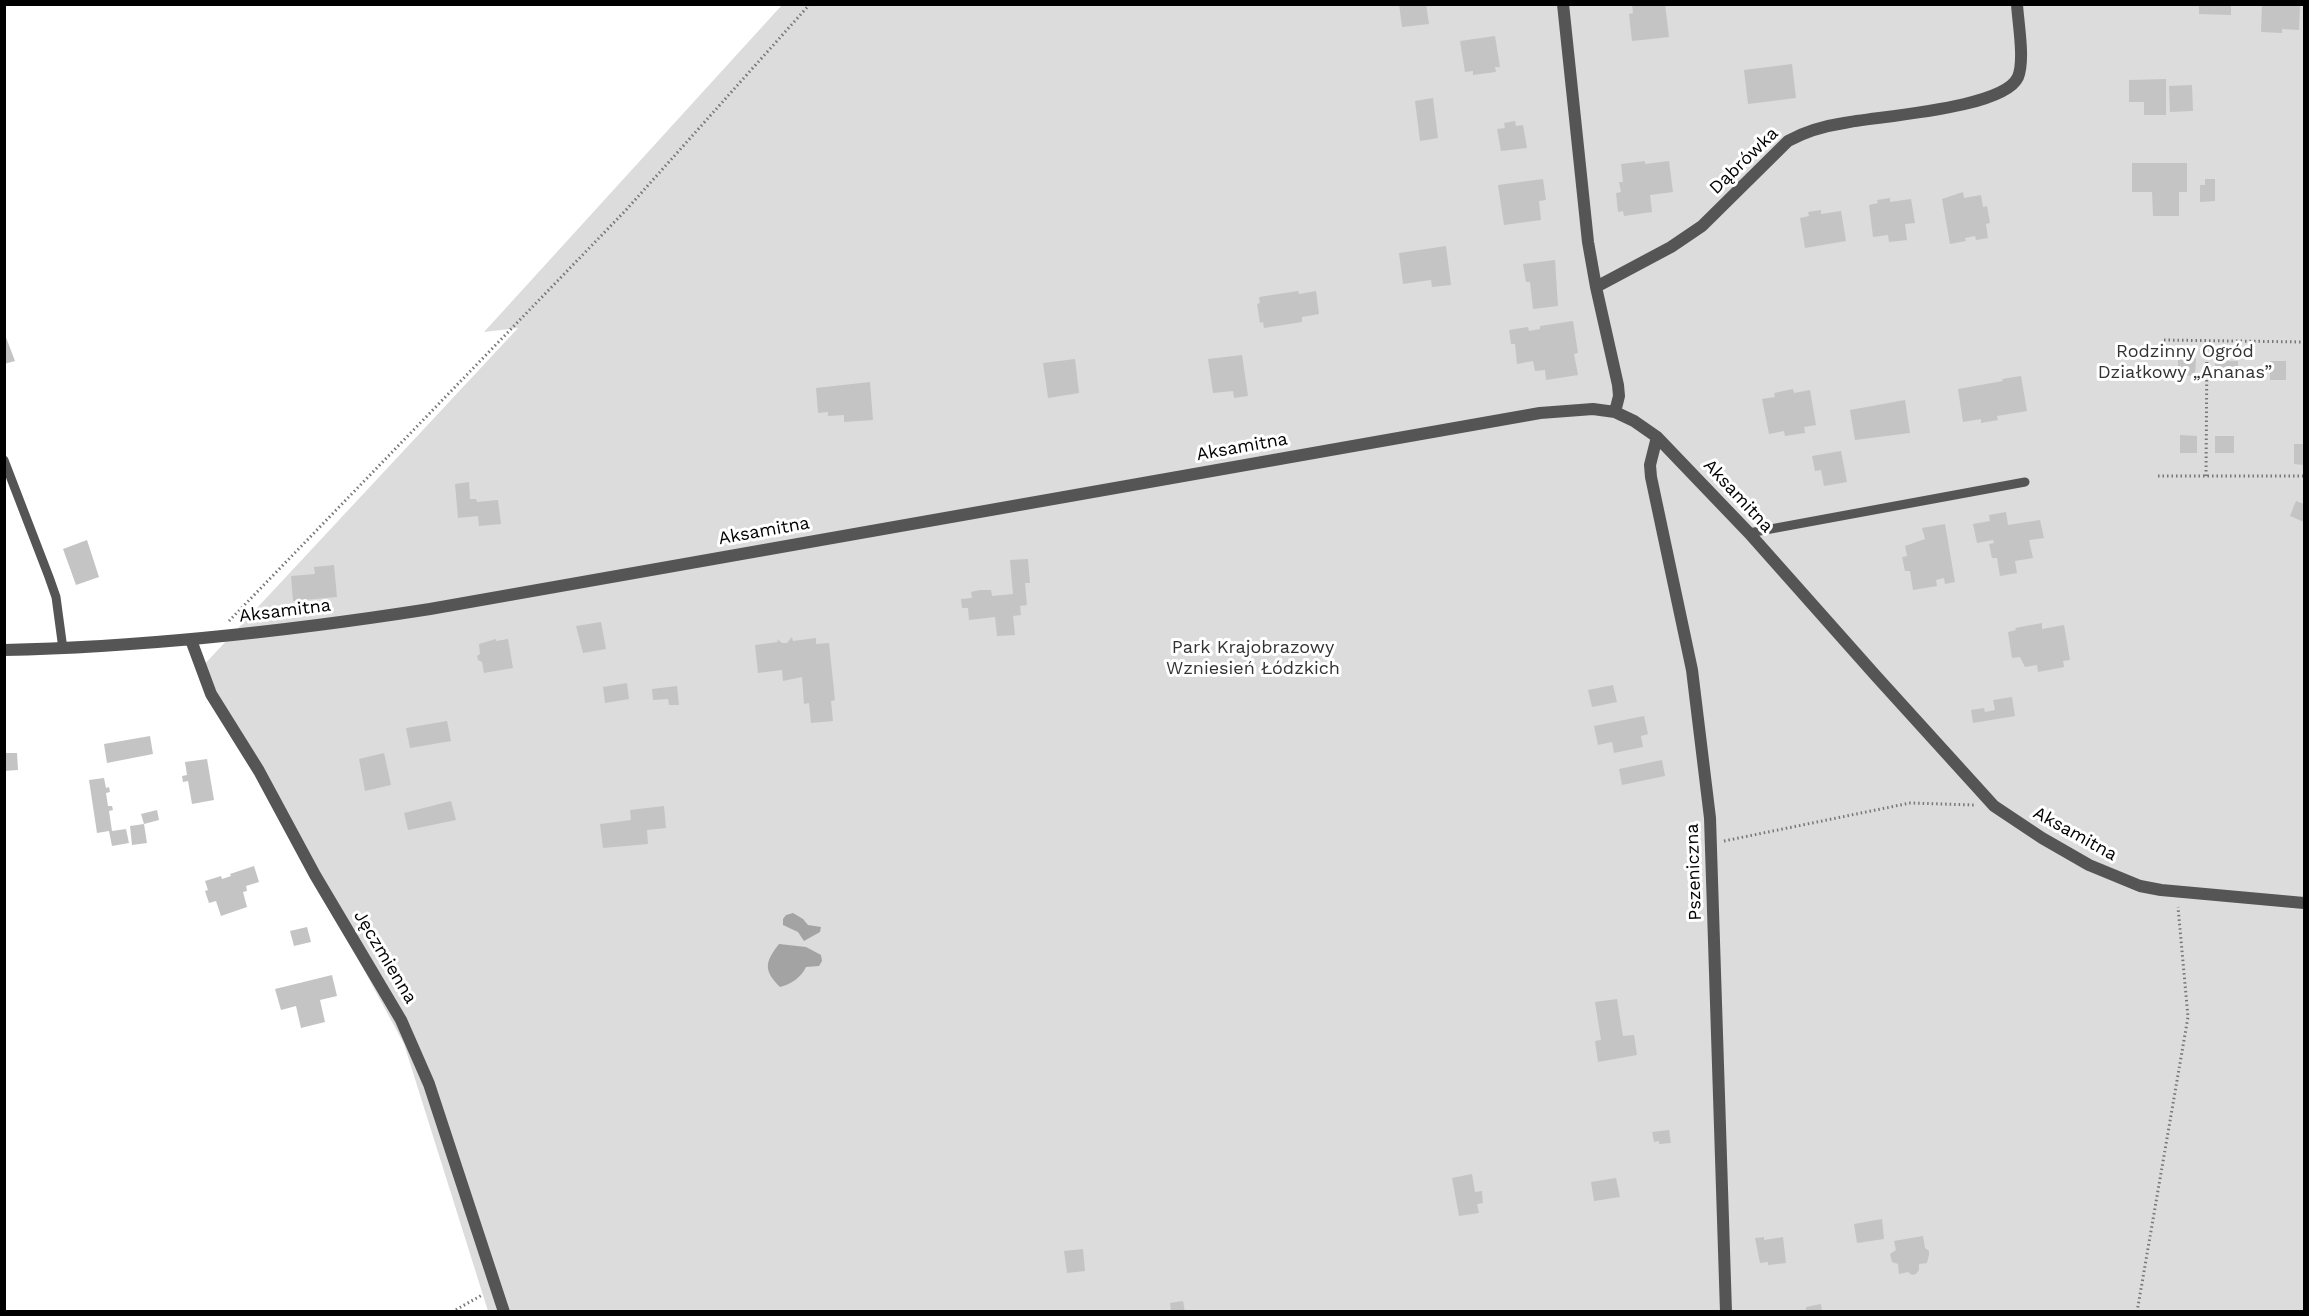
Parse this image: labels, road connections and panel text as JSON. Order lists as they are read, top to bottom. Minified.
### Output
{"streets":{"street":["Dąbrówka","Aksamitna","Pszeniczna","Jęczmienna"]},"crossings":[["Aksamitna","Pszeniczna"],["Aksamitna","Jęczmienna"]],"parks":["Rodzinny Ogród Działkowy „Ananas”","Park Krajobrazowy Wzniesień Łódzkich"]}
